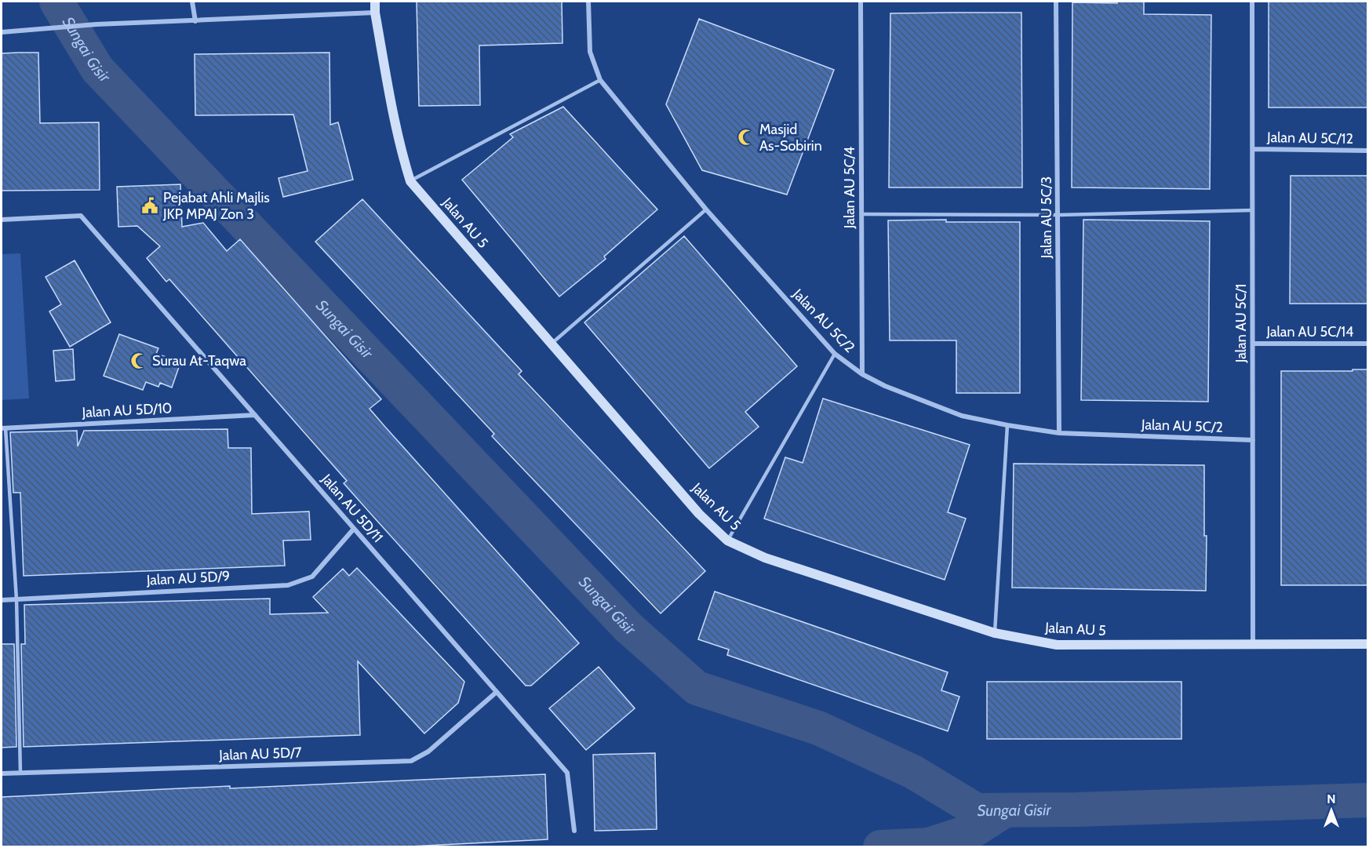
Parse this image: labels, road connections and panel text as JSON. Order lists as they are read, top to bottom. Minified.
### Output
{"streets":{"main road":["Jalan AU 5"],"street":["Jalan AU 5C/12","Jalan AU 5C/4","Jalan AU 5C/3","Jalan AU 5C/2","Jalan AU 5C/1","Jalan AU 5C/14","Jalan AU 5D/10","Jalan AU 5D/11","Jalan AU 5D/9","Jalan AU 5D/7"]},"crossings":[["Jalan AU 5C/12","Jalan AU 5C/1"],["Jalan AU 5C/4","Jalan AU 5C/2"],["Jalan AU 5C/3","Jalan AU 5C/2"],["Jalan AU 5","Jalan AU 5C/1"],["Jalan AU 5C/2","Jalan AU 5C/1"],["Jalan AU 5C/1","Jalan AU 5C/14"],["Jalan AU 5D/10","Jalan AU 5D/11"],["Jalan AU 5D/11","Jalan AU 5D/9"],["Jalan AU 5D/11","Jalan AU 5D/7"]],"water":["Sungai Gisir"],"places":{"mosque":["Masjid As-Sobirin","Surau At-Taqwa"],"public building":["Pejabat Ahli Majlis JKP MPAJ Zon 3"]},"north":"top"}
